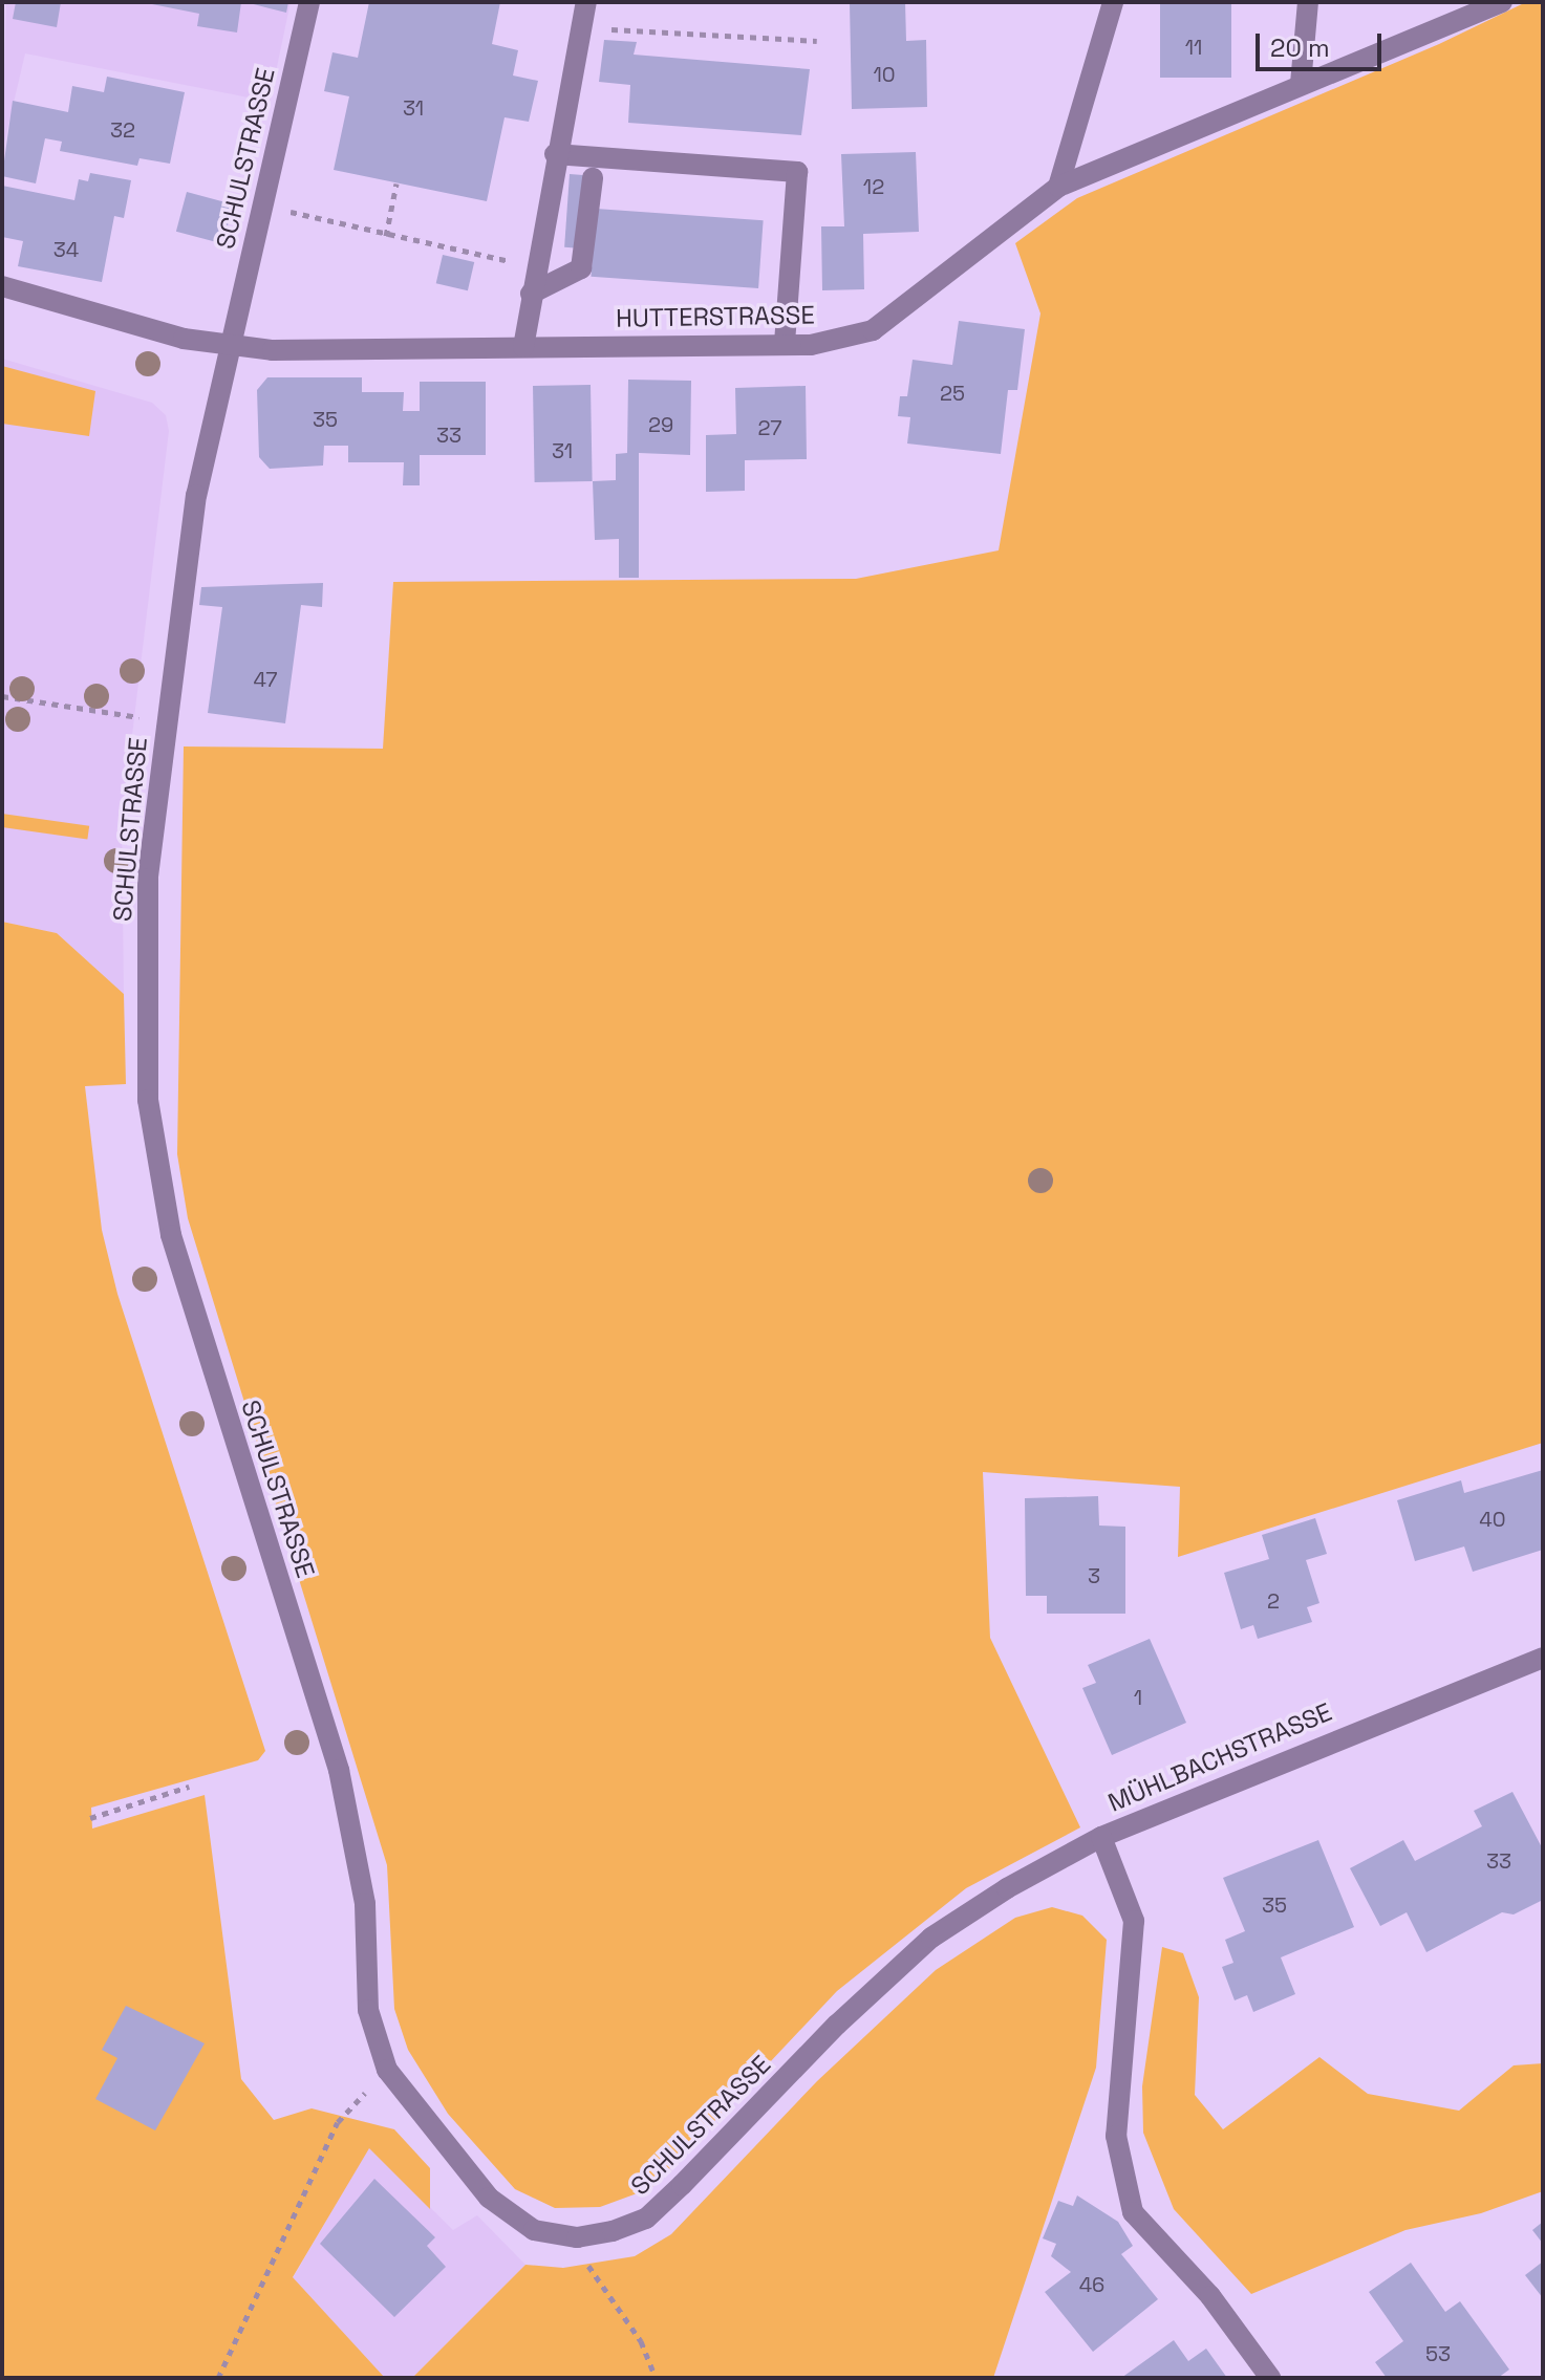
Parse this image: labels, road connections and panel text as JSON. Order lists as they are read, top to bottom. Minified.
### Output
{"streets":{"street":["SCHULSTRASSE","HUTTERSTRASSE","MÜHLBACHSTRASSE"]},"crossings":[["SCHULSTRASSE","HUTTERSTRASSE"],["SCHULSTRASSE","MÜHLBACHSTRASSE"]],"house_numbers":["11","10","31","32","12","34","25","35","29","27","33","31","47","40","3","2","1","33","35","46","53"],"scale_bar":"20 m"}
